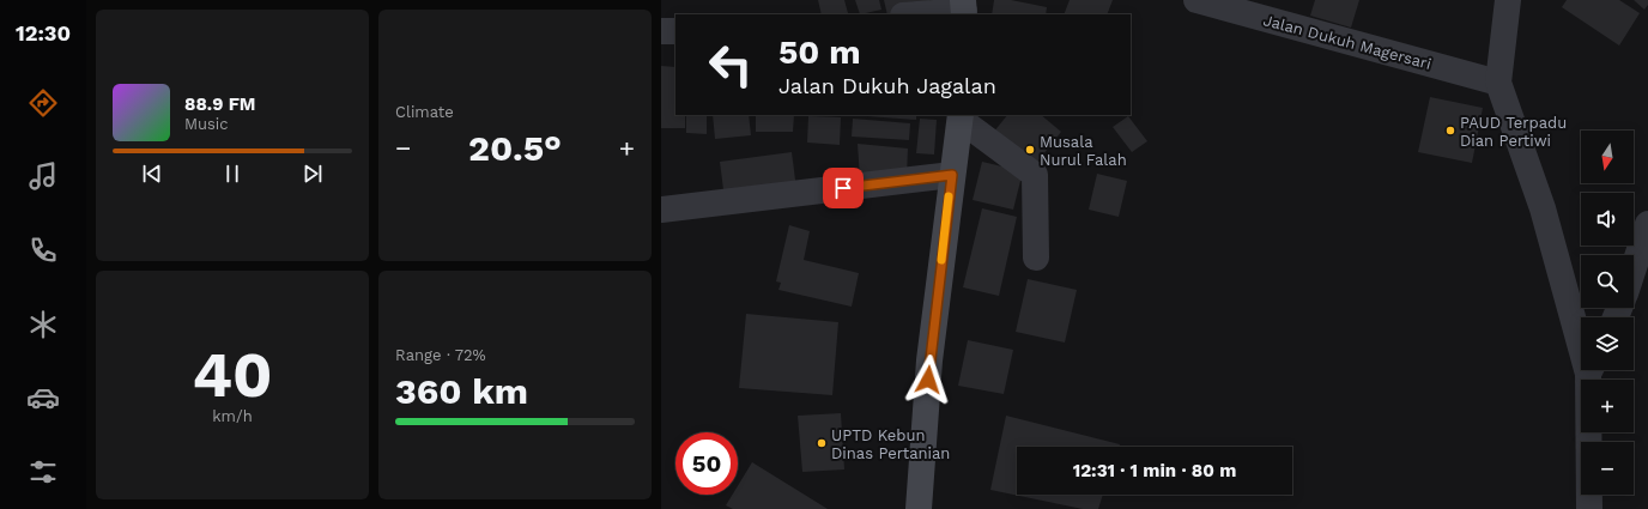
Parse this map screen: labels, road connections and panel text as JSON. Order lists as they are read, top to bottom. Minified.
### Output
{"streets":{"street":["Jalan Dukuh Magersari"]},"places":["PAUD Terpadu Dian Pertiwi","Musala Nurul Falah","UPTD Kebun Dinas Pertanian"],"north":"bottom","page":{"tabs":"12:30","tile":["Climate",["40","km/h"],["Range · 72%","360 km"]],"turn":["50 m","Jalan Dukuh Jagalan"],"song":["88.9 FM","Music"],"heat":["−","20.5°","+"],"map_buttons":["+","−"],"limit":"50","trip":"12:31 · 1 min · 80 m"}}
